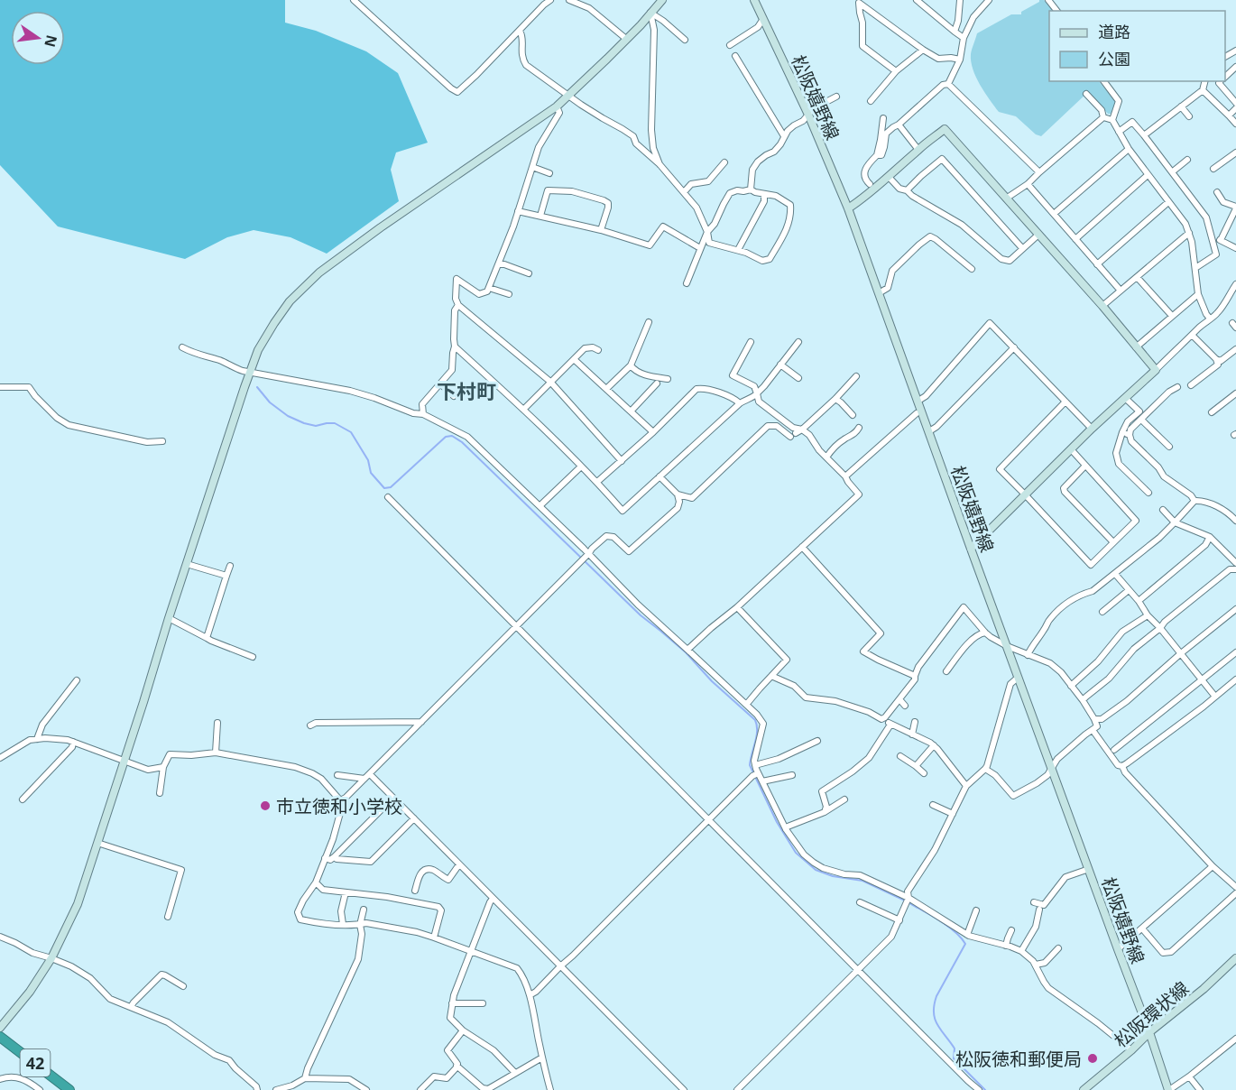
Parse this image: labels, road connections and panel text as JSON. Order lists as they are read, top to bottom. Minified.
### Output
{"streets":{"highway":["42"],"street":["松阪嬉野線","松阪環状線"]},"crossings":[["松阪嬉野線","松阪環状線"]],"districts":["下村町"],"places":["市立徳和小学校","松阪徳和郵便局"],"legend":["道路","公園"],"north":"right"}
